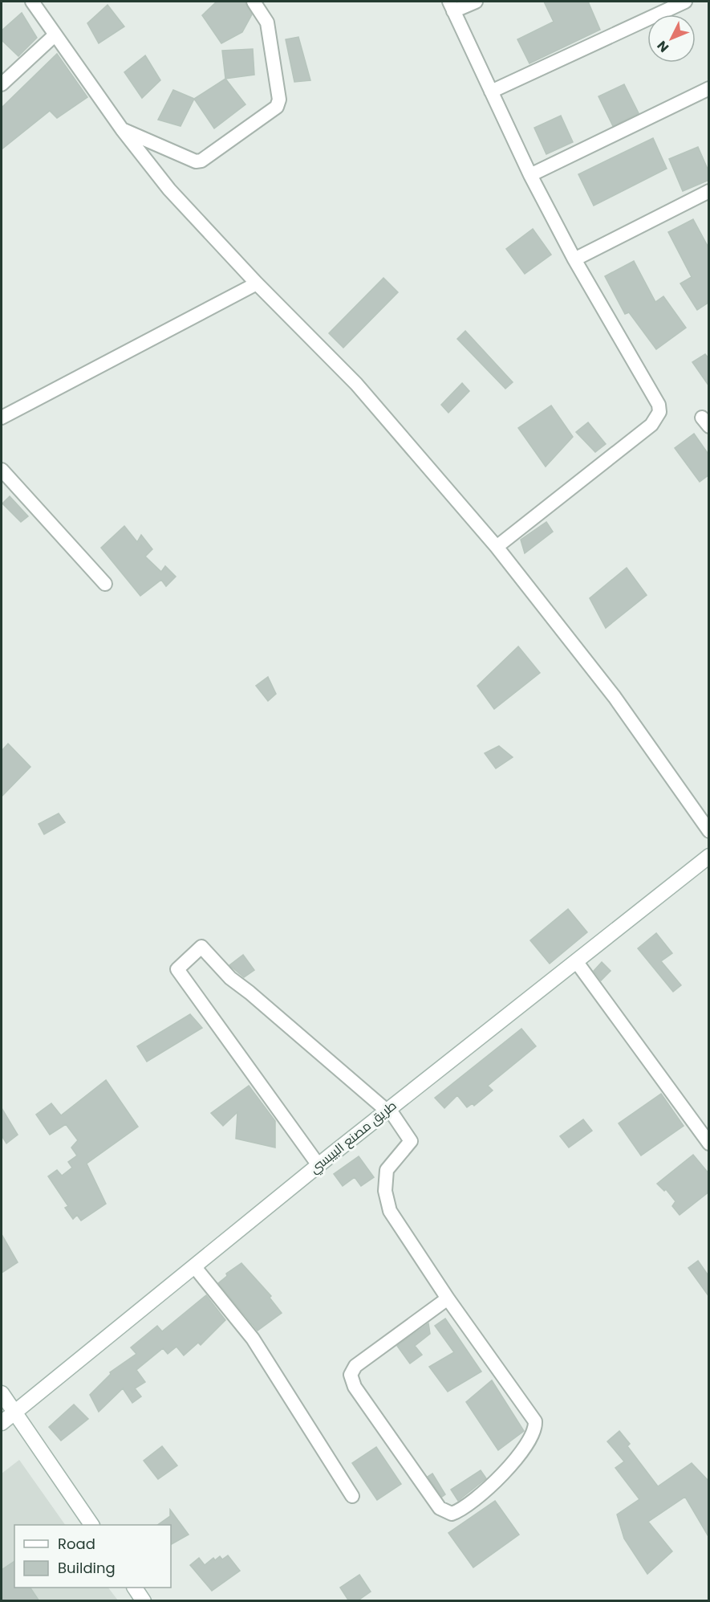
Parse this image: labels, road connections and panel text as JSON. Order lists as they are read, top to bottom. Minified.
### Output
{"streets":{"main road":["طريق مصنع البيبسي"]},"legend":["Road","Building"],"north":"bottom left"}
